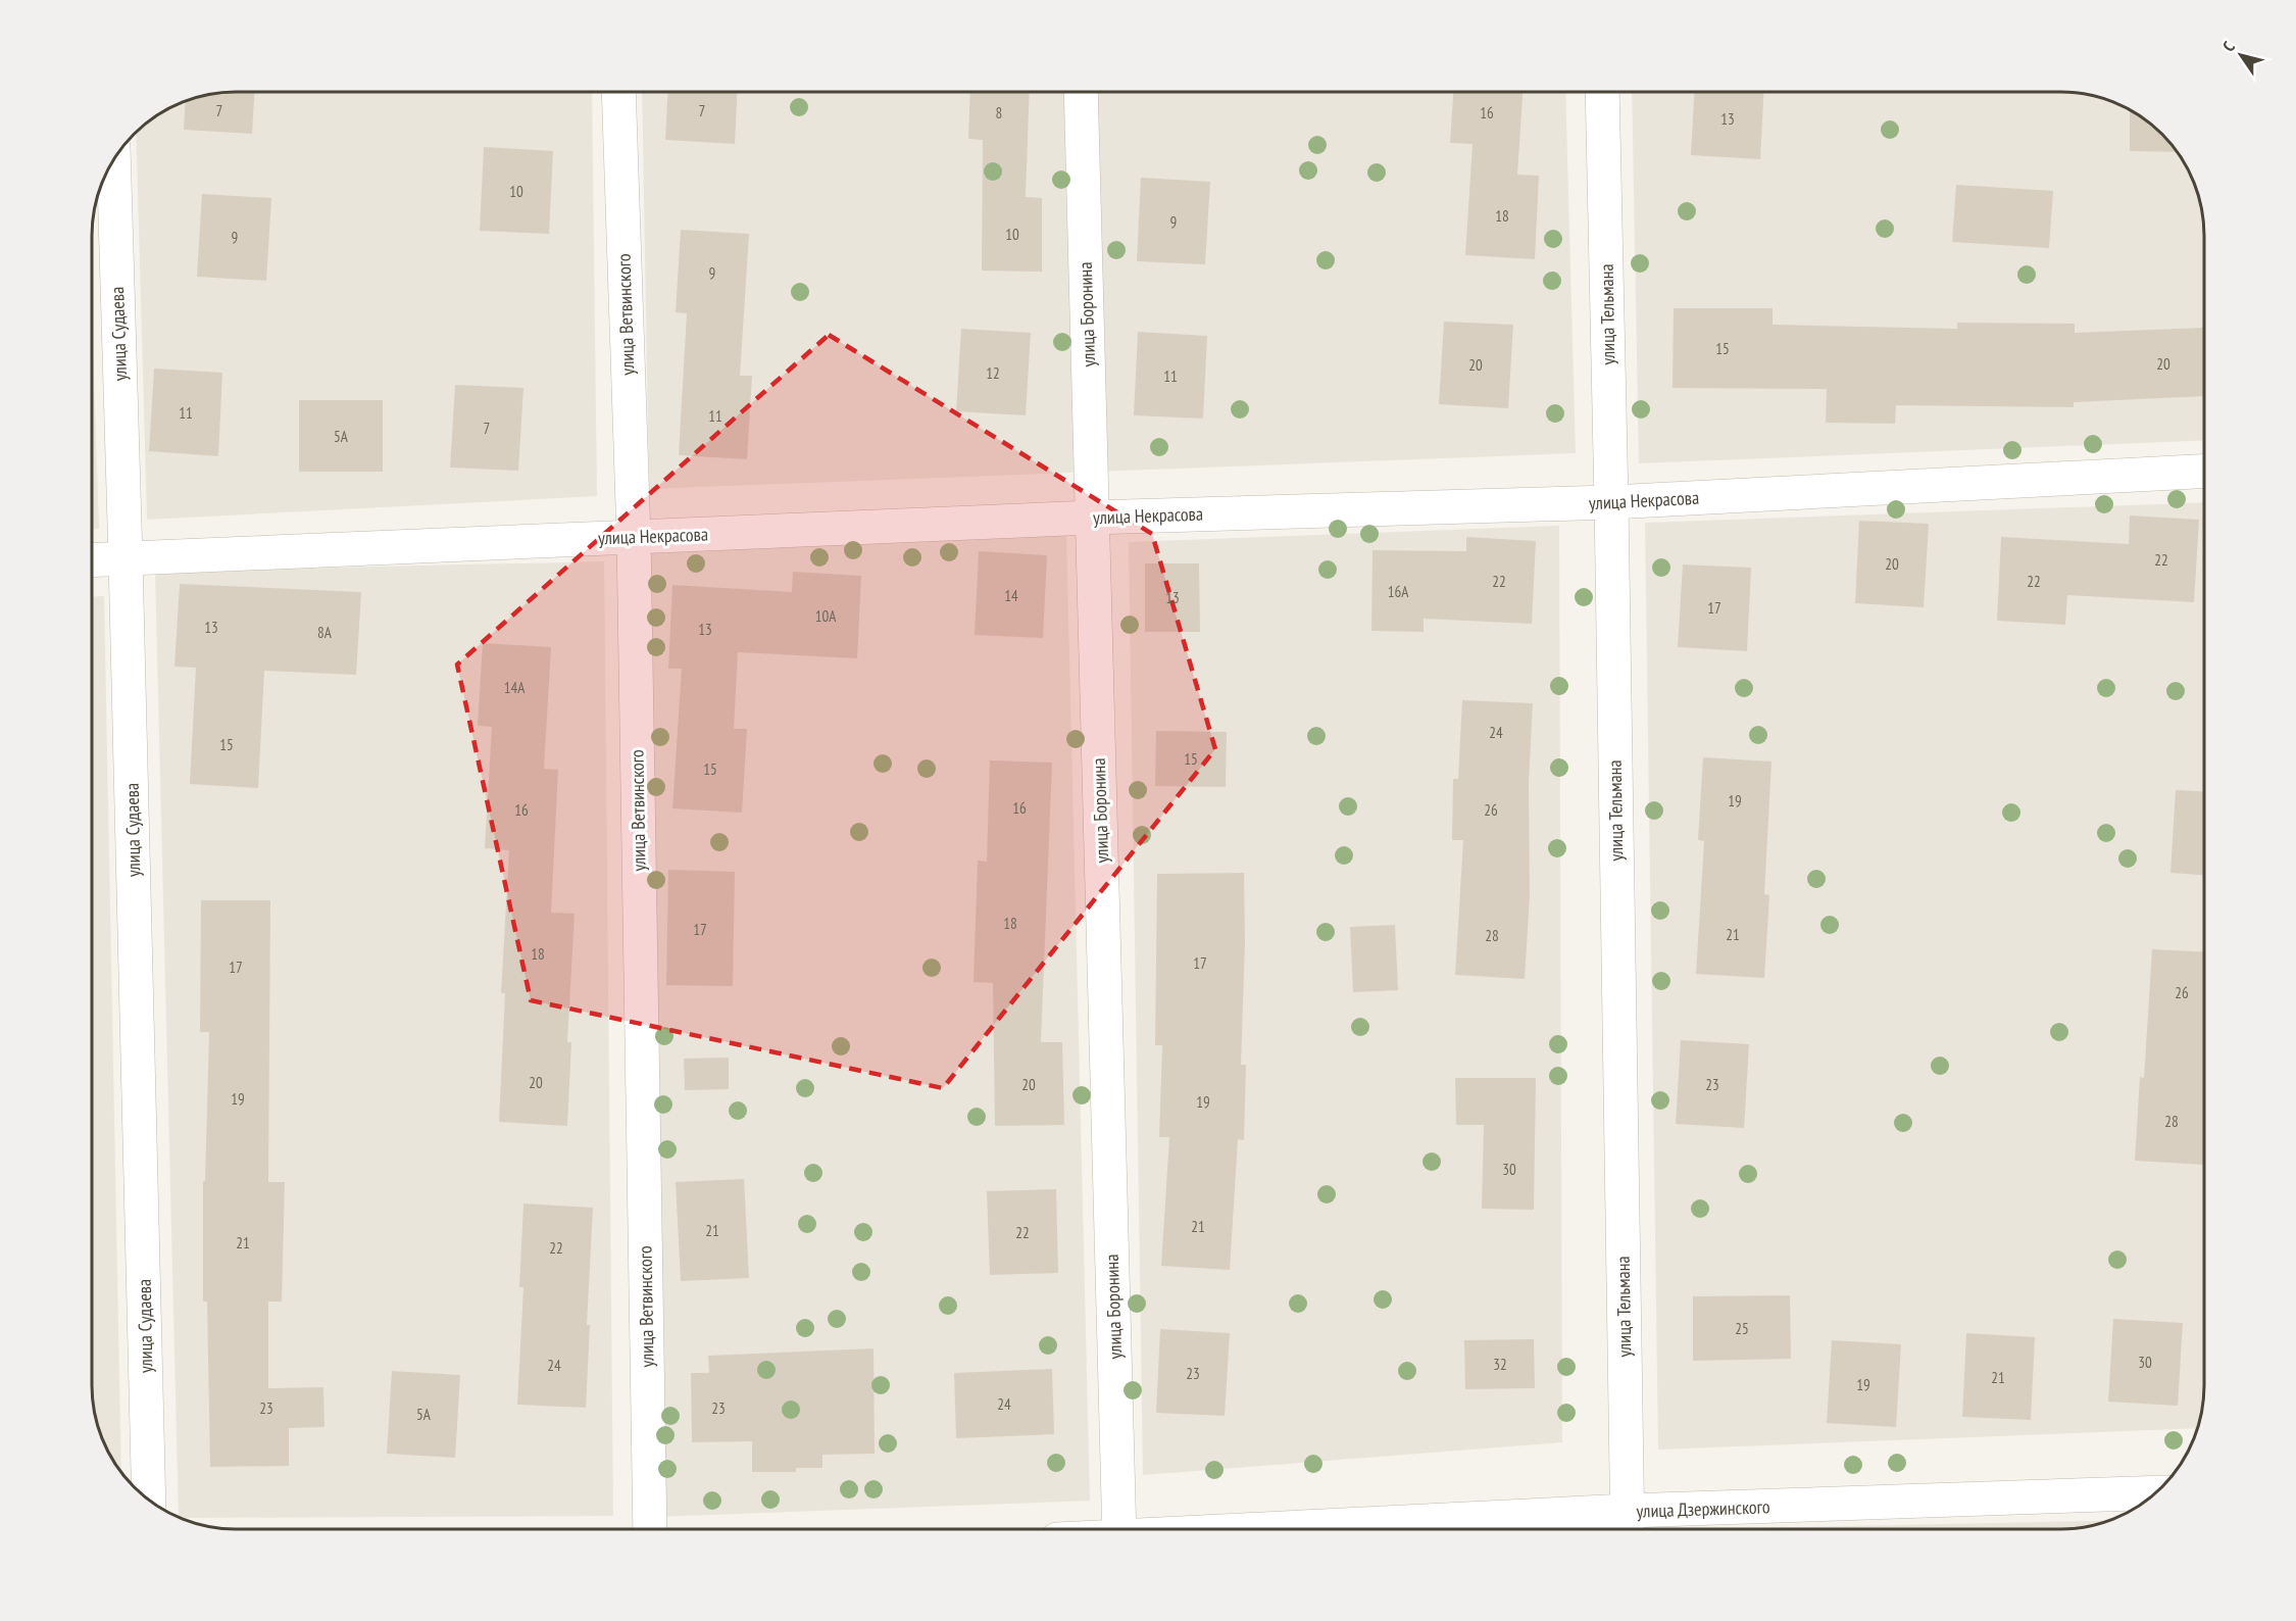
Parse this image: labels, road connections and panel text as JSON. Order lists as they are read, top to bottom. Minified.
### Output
{"streets":{"street":["улица Ветвинского","улица Боронина","улица Тельмана","улица Судаева","улица Некрасова","улица Дзержинского"]},"crossings":[["улица Ветвинского","улица Некрасова"],["улица Боронина","улица Некрасова"],["улица Тельмана","улица Некрасова"],["улица Тельмана","улица Дзержинского"],["улица Судаева","улица Некрасова"]],"house_numbers":["7","7","8","16","13","10","18","9","10","9","9","15","20","20","12","11","11","11","7","5А","22","20","22","22","16А","14","13","17","10А","13","13","8А","14А","24","15","15","15","19","16","16","26","18","17","21","28","18","17","17","26","20","20","23","19","19","28","30","21","21","22","21","22","25","30","32","24","23","21","19","24","23","23","5А"],"north":"top left"}
